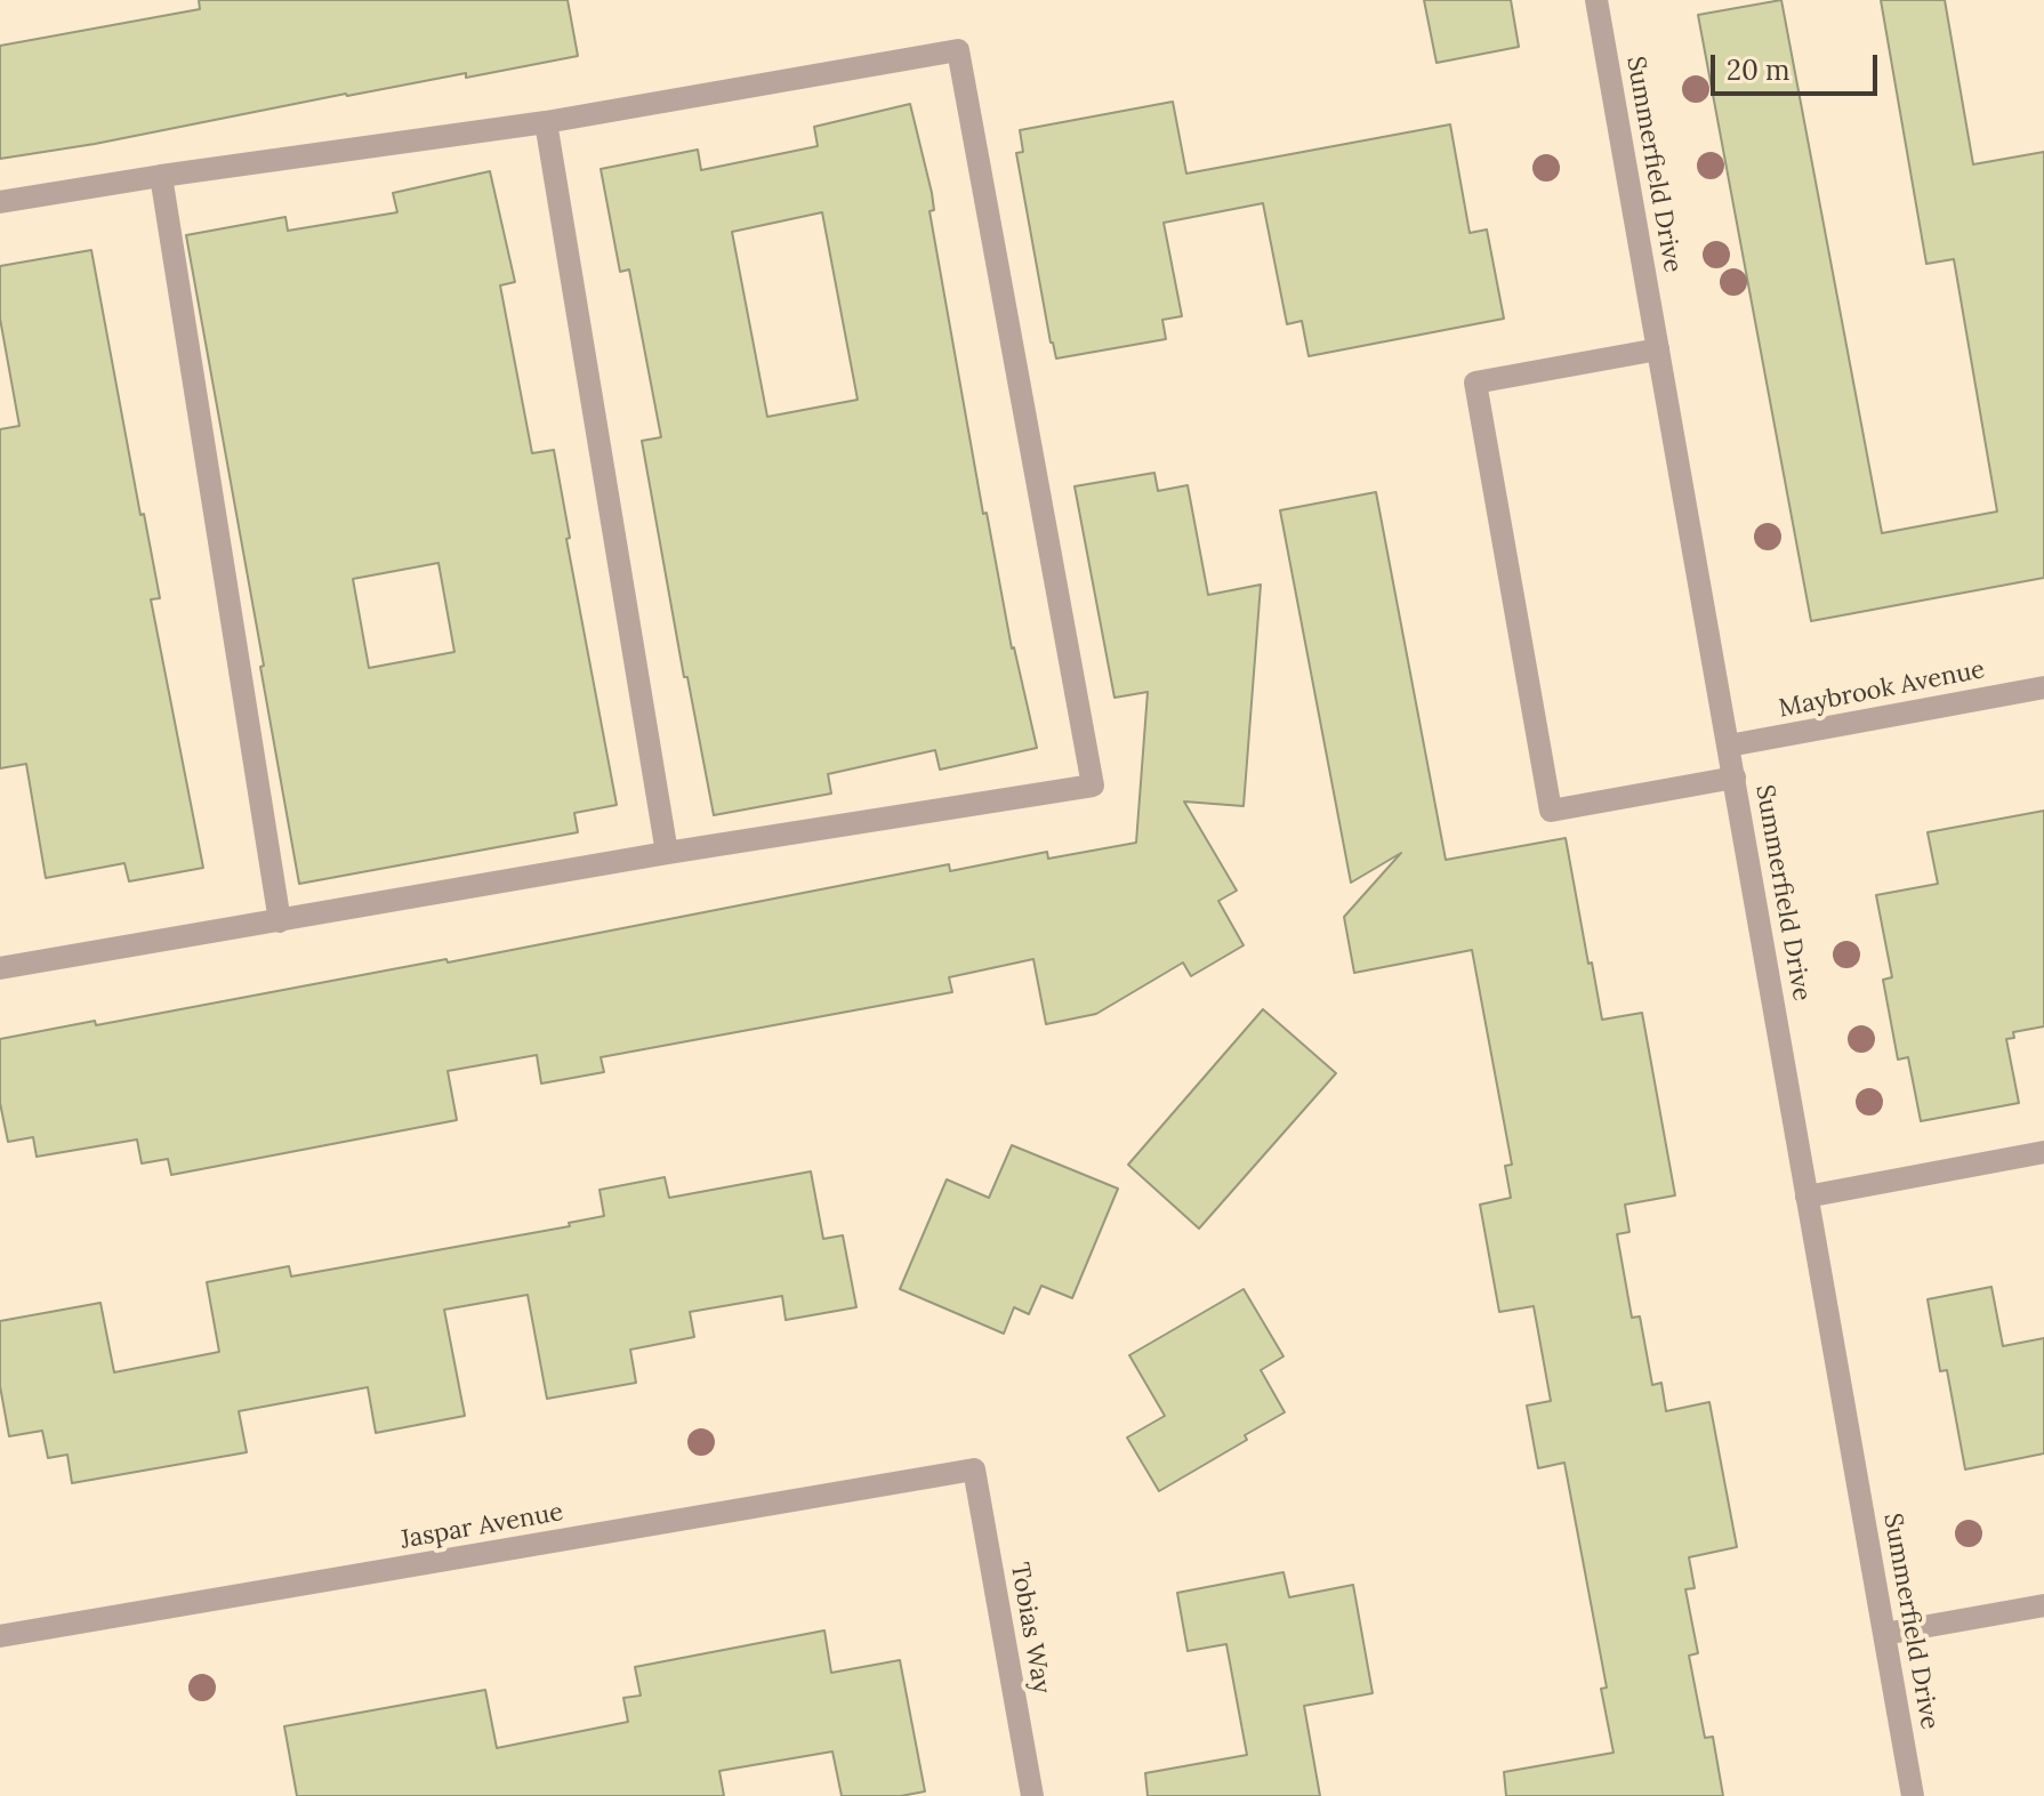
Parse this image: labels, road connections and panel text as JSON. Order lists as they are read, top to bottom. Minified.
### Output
{"streets":{"street":["Summerfield Drive","Maybrook Avenue","Jaspar Avenue","Tobias Way"]},"crossings":[["Summerfield Drive","Maybrook Avenue"],["Jaspar Avenue","Tobias Way"]],"scale_bar":"20 m"}
